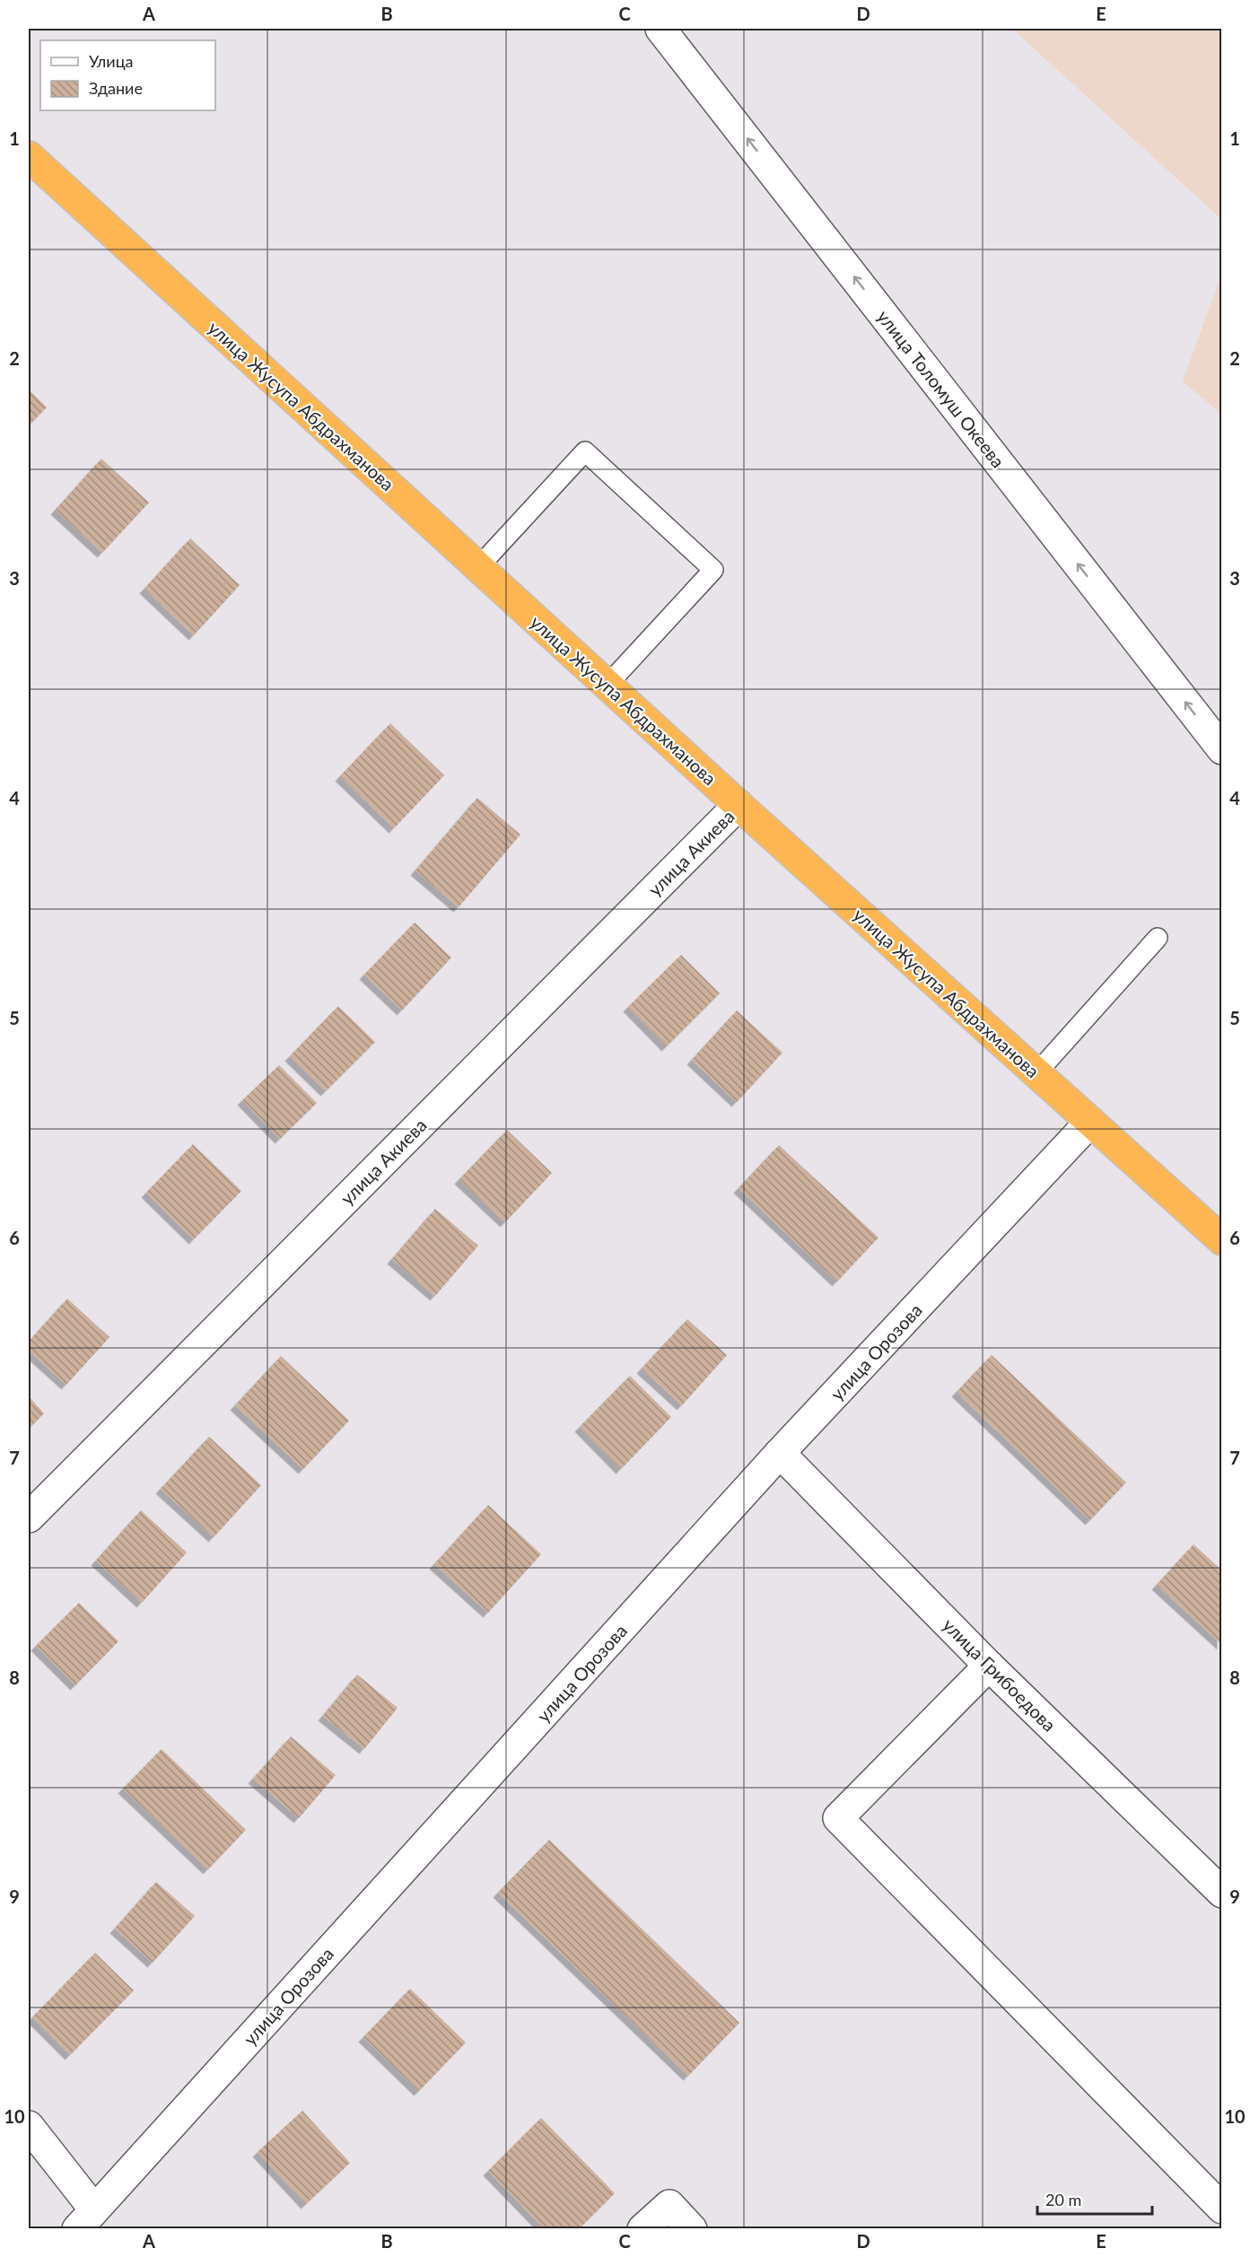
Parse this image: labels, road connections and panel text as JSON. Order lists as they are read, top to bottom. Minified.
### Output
{"streets":{"highway":["улица Жусупа Абдрахманова"],"street":["улица Толомуш Океева","улица Акиева","улица Орозова","улица Грибоедова"]},"crossings":[["улица Жусупа Абдрахманова","улица Акиева"],["улица Жусупа Абдрахманова","улица Орозова"],["улица Орозова","улица Грибоедова"]],"one_way":["улица Толомуш Океева"],"legend":["Улица","Здание"],"scale_bar":"20 m","grid":{"columns":["A","B","C","D","E"],"rows":["1","2","3","4","5","6","7","8","9","10"]}}
